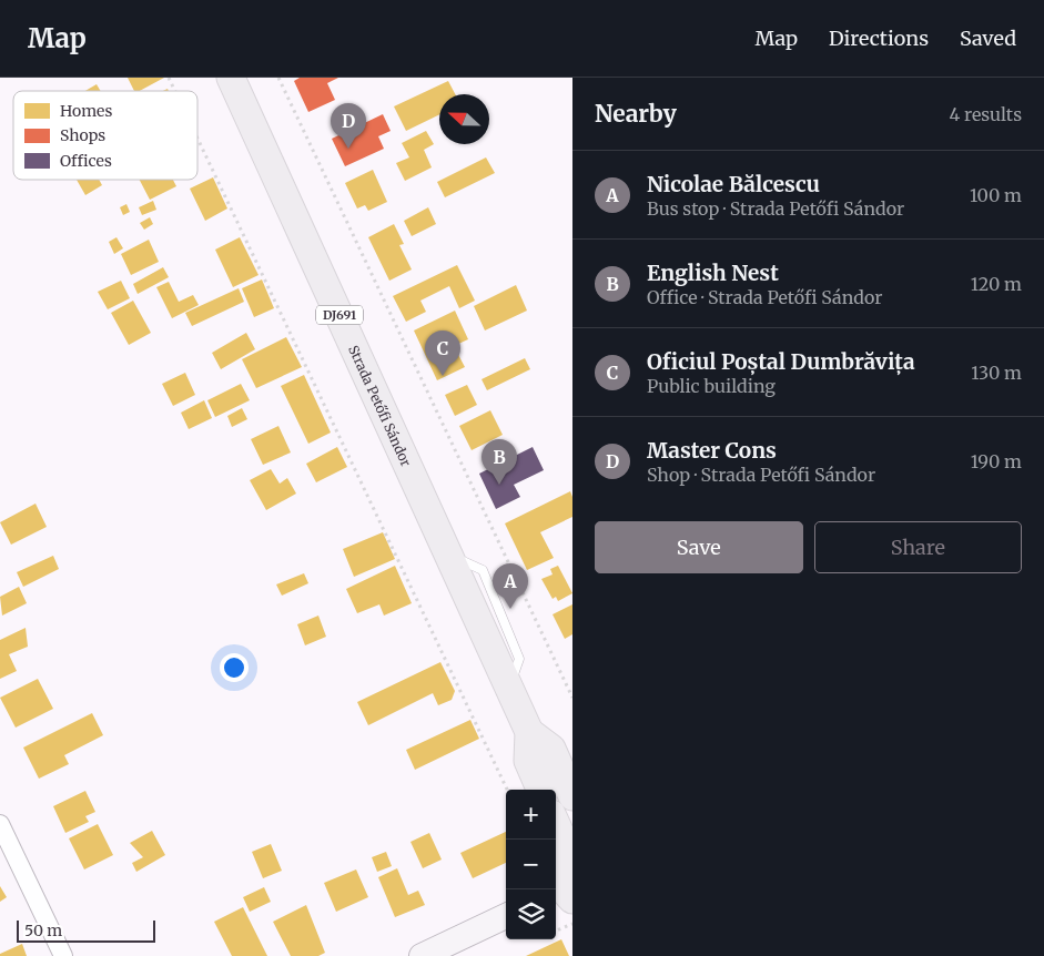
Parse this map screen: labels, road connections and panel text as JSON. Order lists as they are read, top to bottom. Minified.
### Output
{"streets":{"main road":["DJ691","Strada Petőfi Sándor"]},"legend":["Homes","Shops","Offices"],"scale_bar":"50 m","north":"left","page":{"header":"Map","nav":["Map","Directions","Saved"],"heading":["Nearby","4 results"],"pins":["D","C","B","A"],"list":[{"mark":"A","name":"Nicolae Bălcescu","note":"Bus stop · Strada Petőfi Sándor","value":"100 m"},{"mark":"B","name":"English Nest","note":"Office · Strada Petőfi Sándor","value":"120 m"},{"mark":"C","name":"Oficiul Poștal Dumbrăvița","note":"Public building","value":"130 m"},{"mark":"D","name":"Master Cons","note":"Shop · Strada Petőfi Sándor","value":"190 m"}],"buttons":["Save","Share"],"map_buttons":["+","−"],"scale":"50 m"}}
